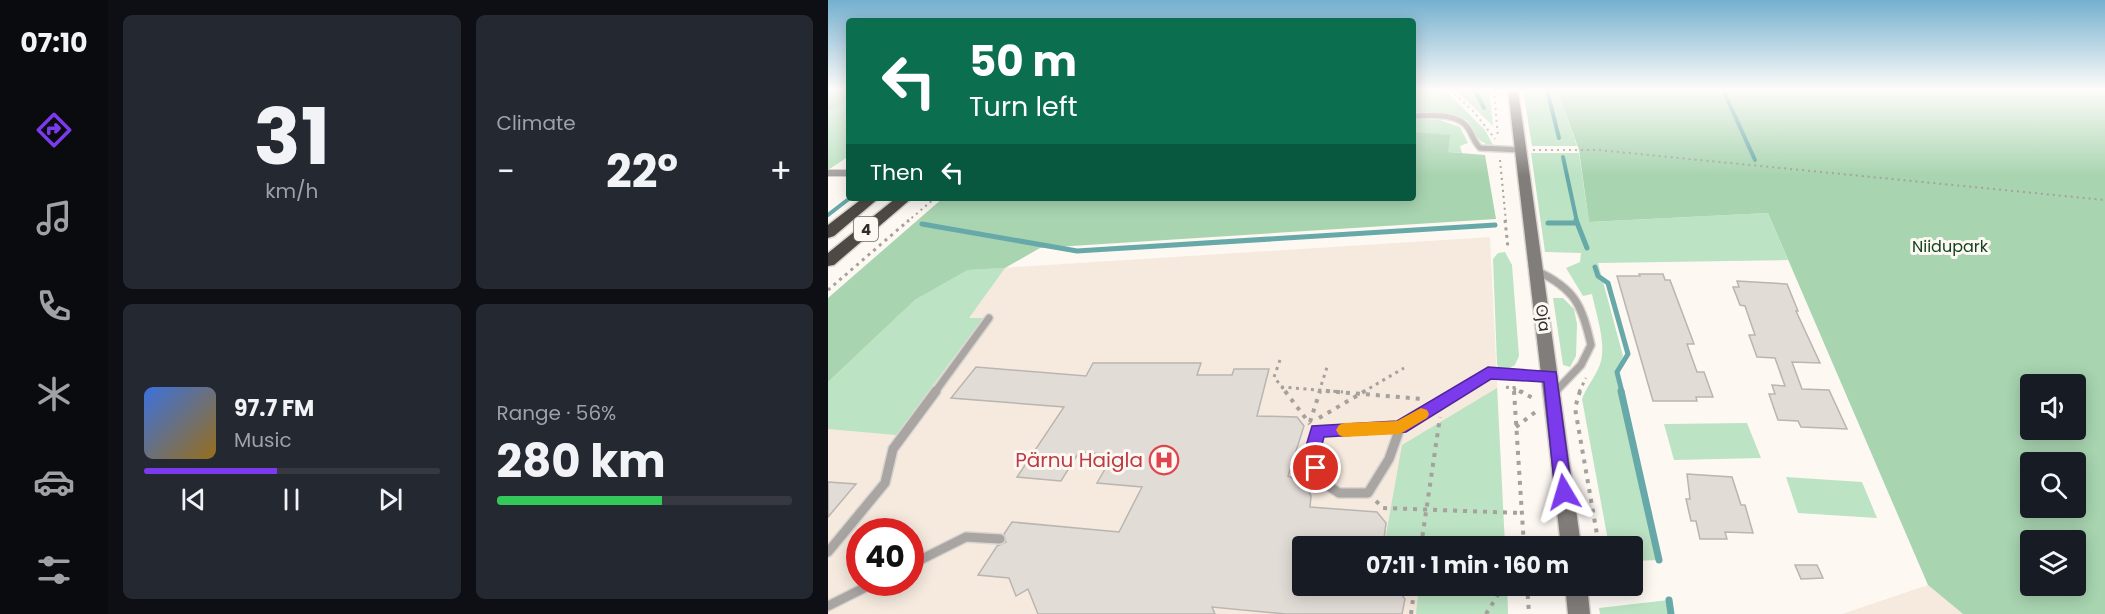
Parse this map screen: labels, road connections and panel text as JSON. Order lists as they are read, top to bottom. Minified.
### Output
{"streets":{"highway":["4"],"street":["Oja"]},"parks":["Niidupark"],"places":{"hospital":["Pärnu Haigla"]},"page":{"tabs":"07:10","tile":[["31","km/h"],"Climate",["Range · 56%","280 km"]],"turn":["50 m","Turn left"],"then":"Then","heat":["−","22°","+"],"song":["97.7 FM","Music"],"limit":"40","trip":"07:11 · 1 min · 160 m"}}
